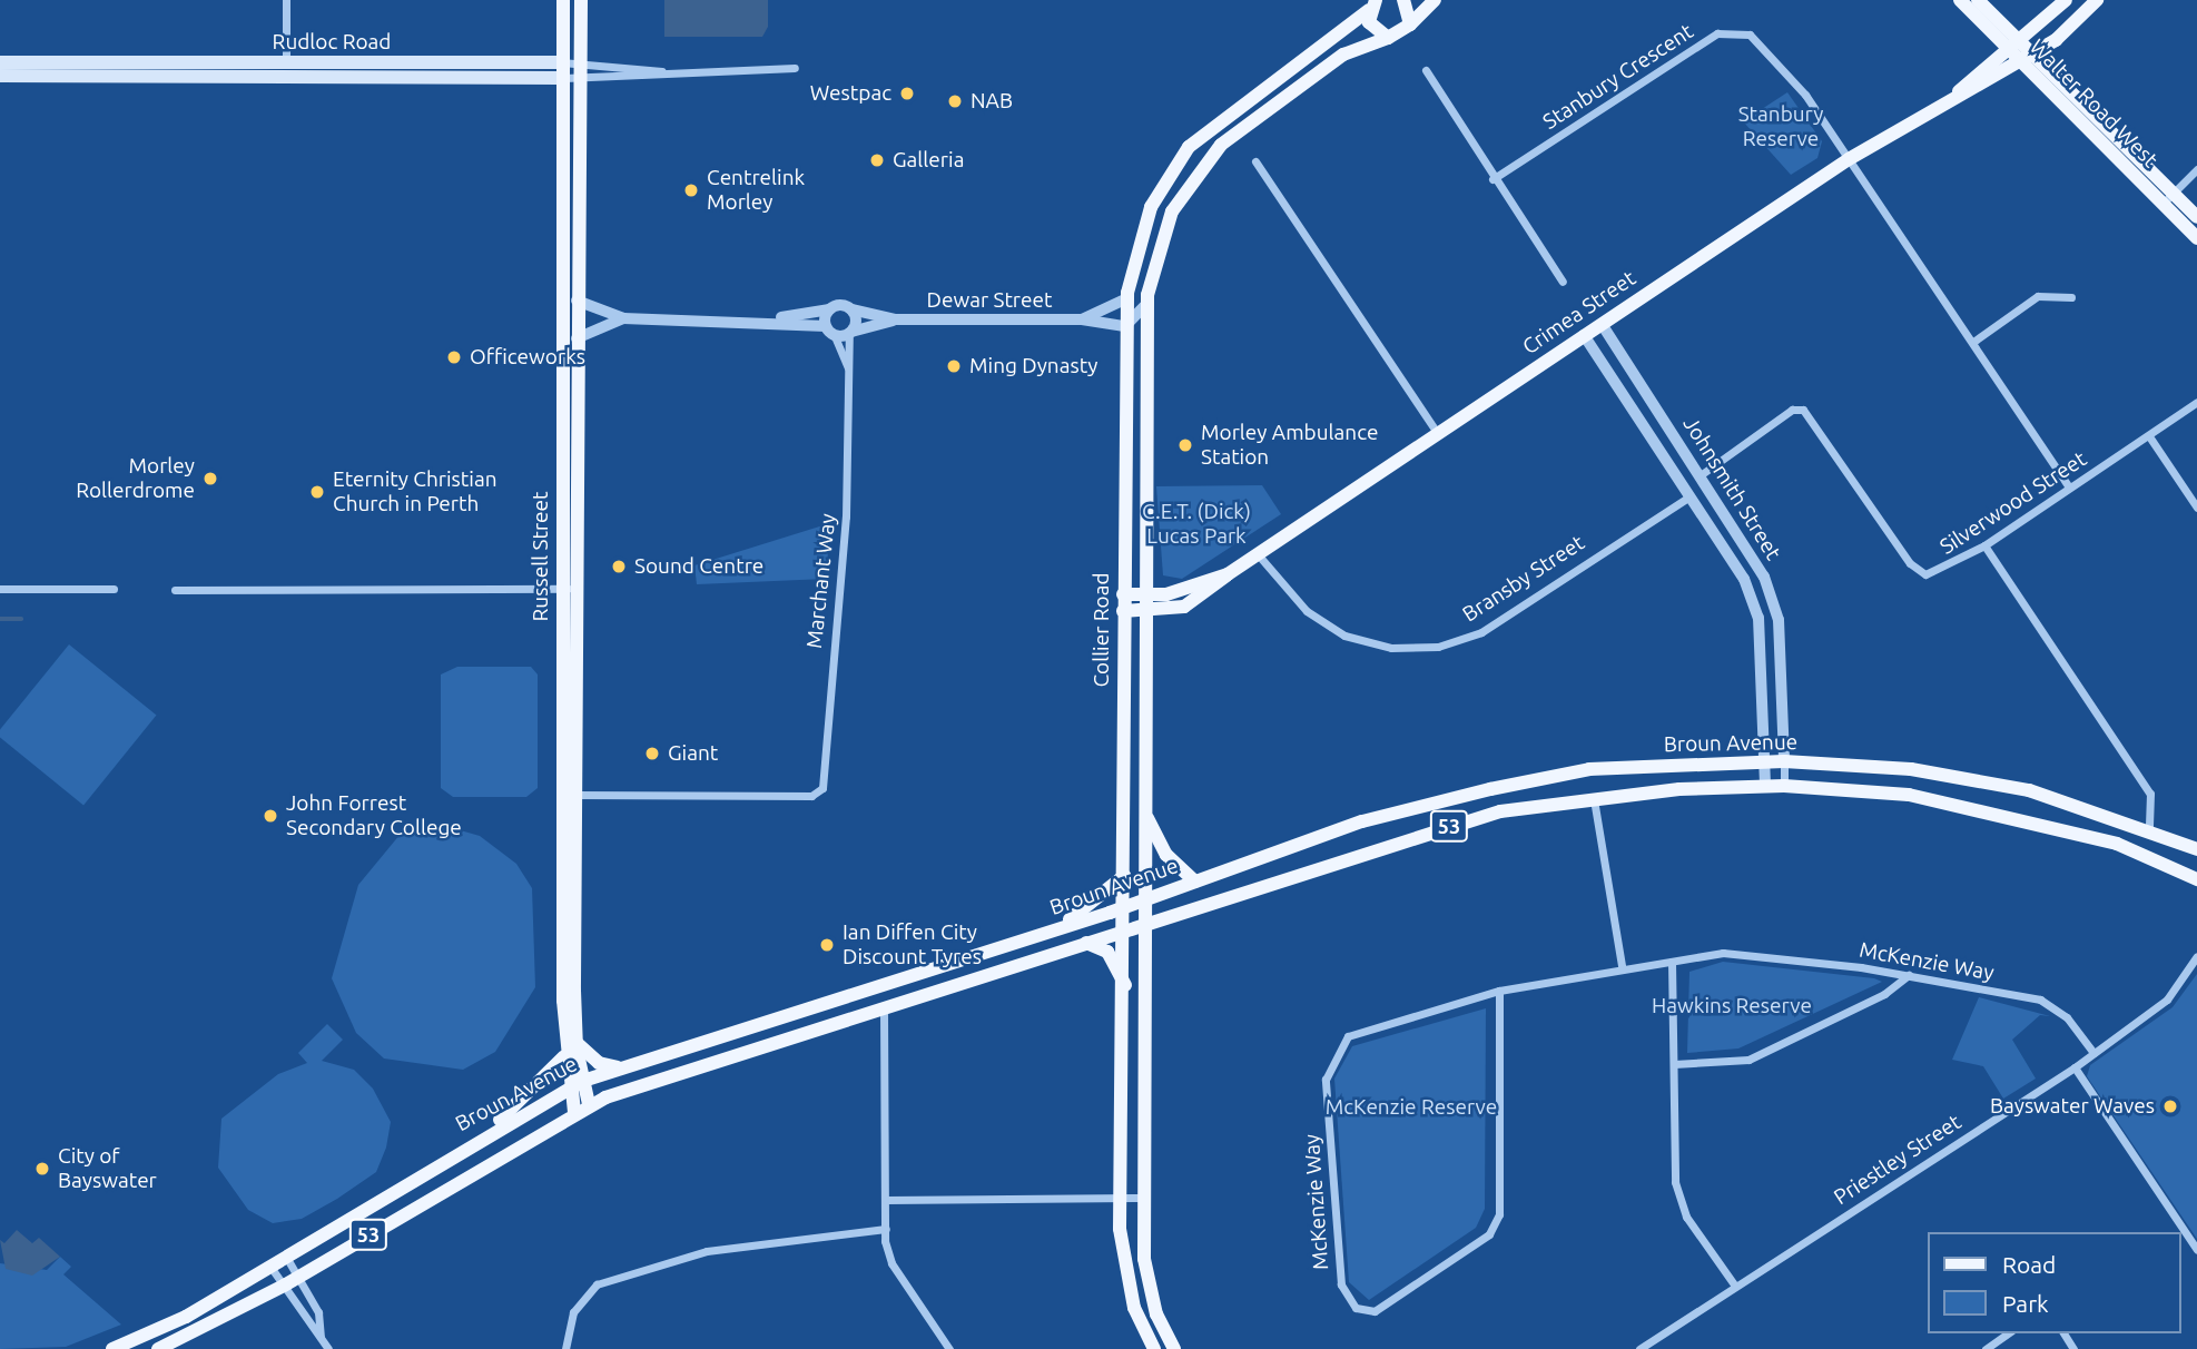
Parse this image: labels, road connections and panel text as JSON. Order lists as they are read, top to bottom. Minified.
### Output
{"streets":{"main road":["Rudloc Road","Walter Road West","Crimea Street","Russell Street","Collier Road","Broun Avenue","53"],"street":["Stanbury Crescent","Dewar Street","Johnsmith Street","Silverwood Street","Bransby Street","Marchant Way","McKenzie Way","Priestley Street"]},"crossings":[["Rudloc Road","Russell Street"],["Stanbury Crescent","Crimea Street"],["Stanbury Crescent","Silverwood Street"],["Walter Road West","Crimea Street"],["Dewar Street","Marchant Way"],["Dewar Street","Collier Road"],["Crimea Street","Johnsmith Street"],["Crimea Street","Bransby Street"],["Crimea Street","Collier Road"],["Johnsmith Street","Silverwood Street"],["Johnsmith Street","Bransby Street"],["Johnsmith Street","Broun Avenue"],["Russell Street","Marchant Way"],["Russell Street","Broun Avenue"],["Collier Road","Broun Avenue"],["McKenzie Way","Priestley Street"]],"parks":["Stanbury Reserve","C.E.T. (Dick) Lucas Park","Hawkins Reserve","McKenzie Reserve"],"places":["Westpac","NAB","Galleria","Centrelink Morley","Officeworks","Ming Dynasty","Morley Ambulance Station","Morley Rollerdrome","Eternity Christian Church in Perth","Sound Centre","Giant","John Forrest Secondary College","Ian Diffen City Discount Tyres","Bayswater Waves","City of Bayswater"],"legend":["Road","Park"]}
